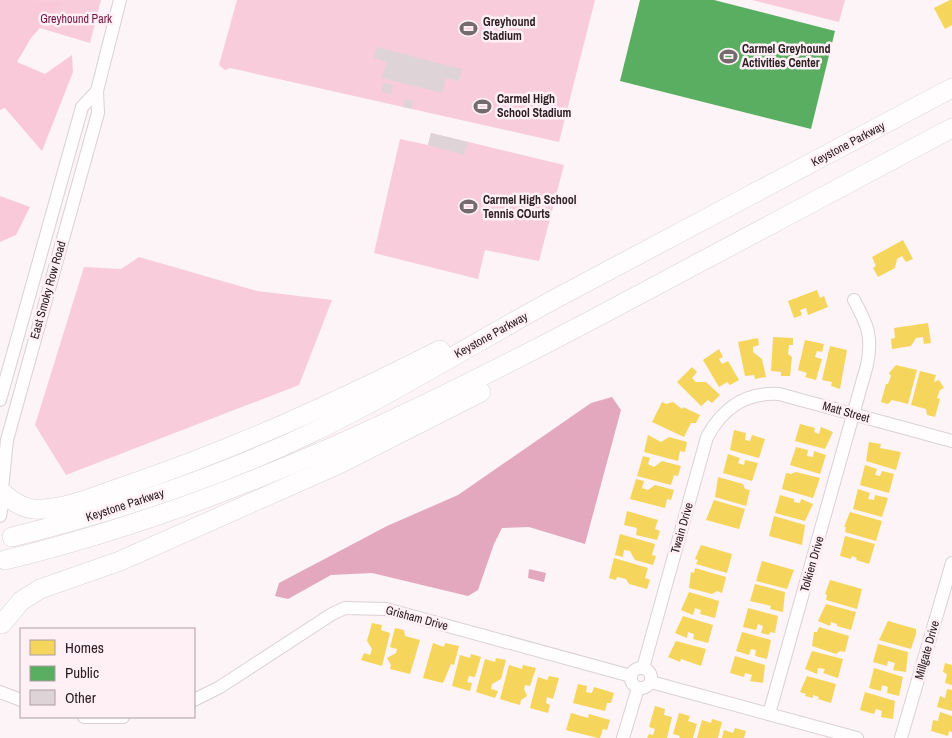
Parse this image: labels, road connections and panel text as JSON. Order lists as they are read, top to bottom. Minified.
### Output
{"streets":{"highway":["Keystone Parkway"],"street":["East Smoky Row Road","Matt Street","Twain Drive","Tolkien Drive","Grisham Drive","Millgate Drive"]},"crossings":[["Matt Street","Twain Drive"],["Matt Street","Tolkien Drive"],["Twain Drive","Grisham Drive"]],"parks":["Greyhound Park"],"places":{"sports":["Greyhound Stadium","Carmel Greyhound Activities Center","Carmel High School Stadium","Carmel High School Tennis COurts"]},"legend":["Homes","Public","Other"]}
